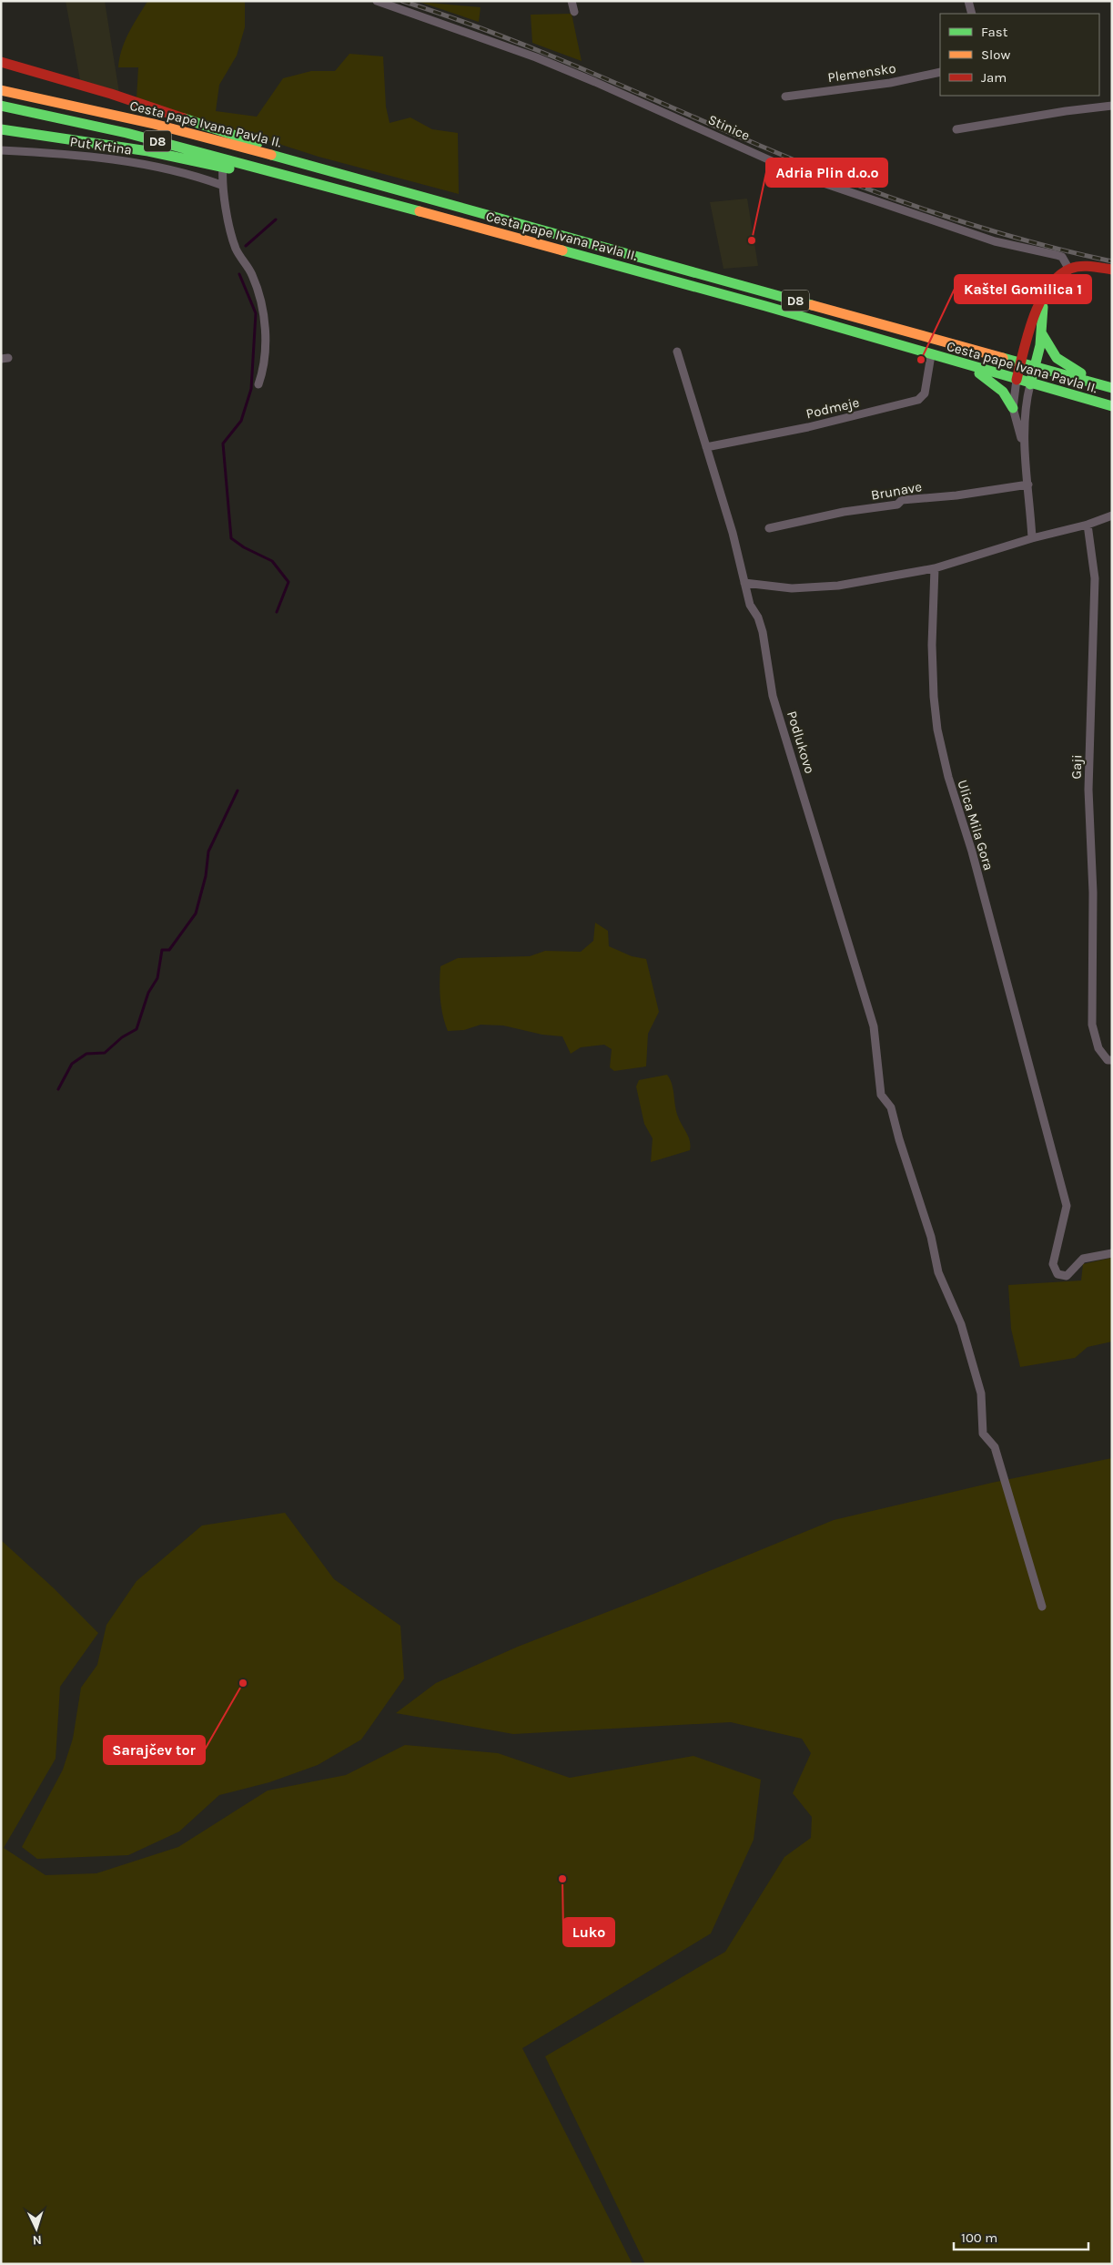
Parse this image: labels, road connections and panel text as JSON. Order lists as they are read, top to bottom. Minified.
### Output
{"streets":{"main road":["Cesta pape Ivana Pavla II.","D8"],"street":["Plemensko","Stinice","Put Krtina","Podmeje","Brunave","Podlukovo","Gaji","Ulica Mila Gora"]},"crossings":[["Cesta pape Ivana Pavla II.","Podmeje"],["Podmeje","Podlukovo"]],"places":["Adria Plin d.o.o","Kaštel Gomilica 1","Sarajčev tor","Luko"],"legend":["Fast","Slow","Jam"],"scale_bar":"100 m","north":"bottom"}
